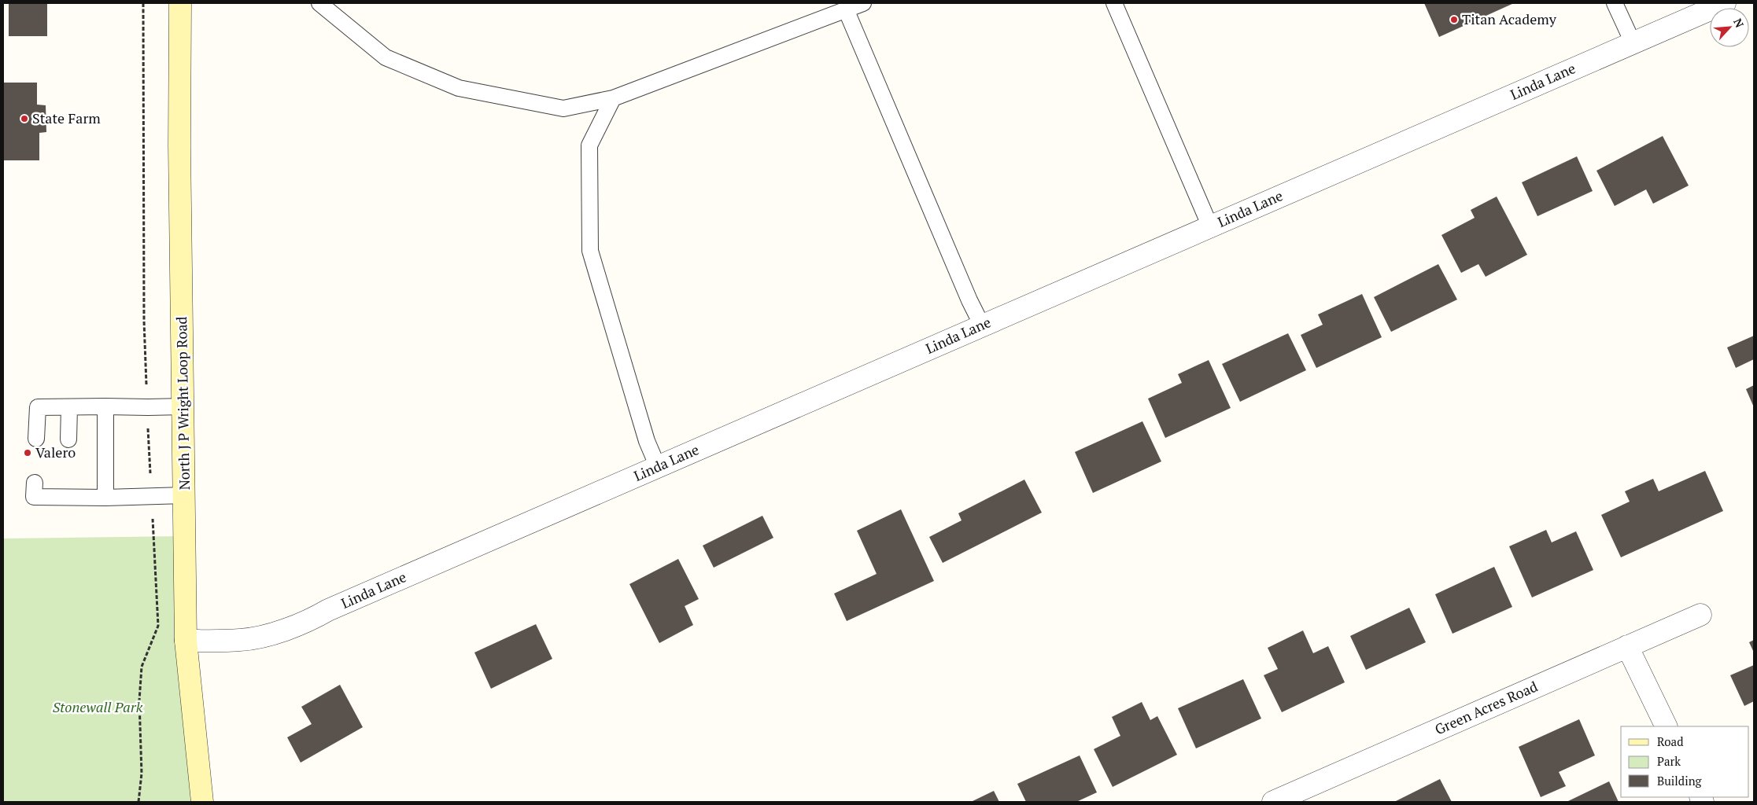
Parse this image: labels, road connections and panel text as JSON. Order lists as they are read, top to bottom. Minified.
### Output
{"streets":{"main road":["North J P Wright Loop Road"],"street":["Linda Lane","Green Acres Road"]},"crossings":[["Linda Lane","North J P Wright Loop Road"]],"parks":["Stonewall Park"],"places":["Titan Academy","State Farm","Valero"],"legend":["Road","Park","Building"],"north":"top right"}
